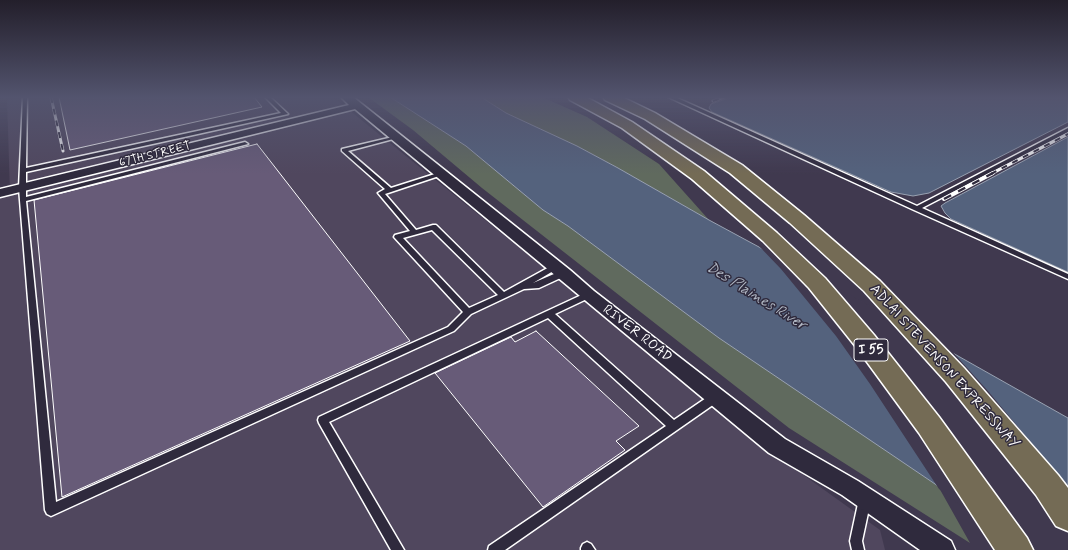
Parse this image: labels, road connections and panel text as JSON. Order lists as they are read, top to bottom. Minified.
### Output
{"streets":{"highway":["I 55","ADLAI STEVENSON EXPRESSWAY"],"street":["67TH STREET","RIVER ROAD"]},"water":["Des Plaines River"]}
